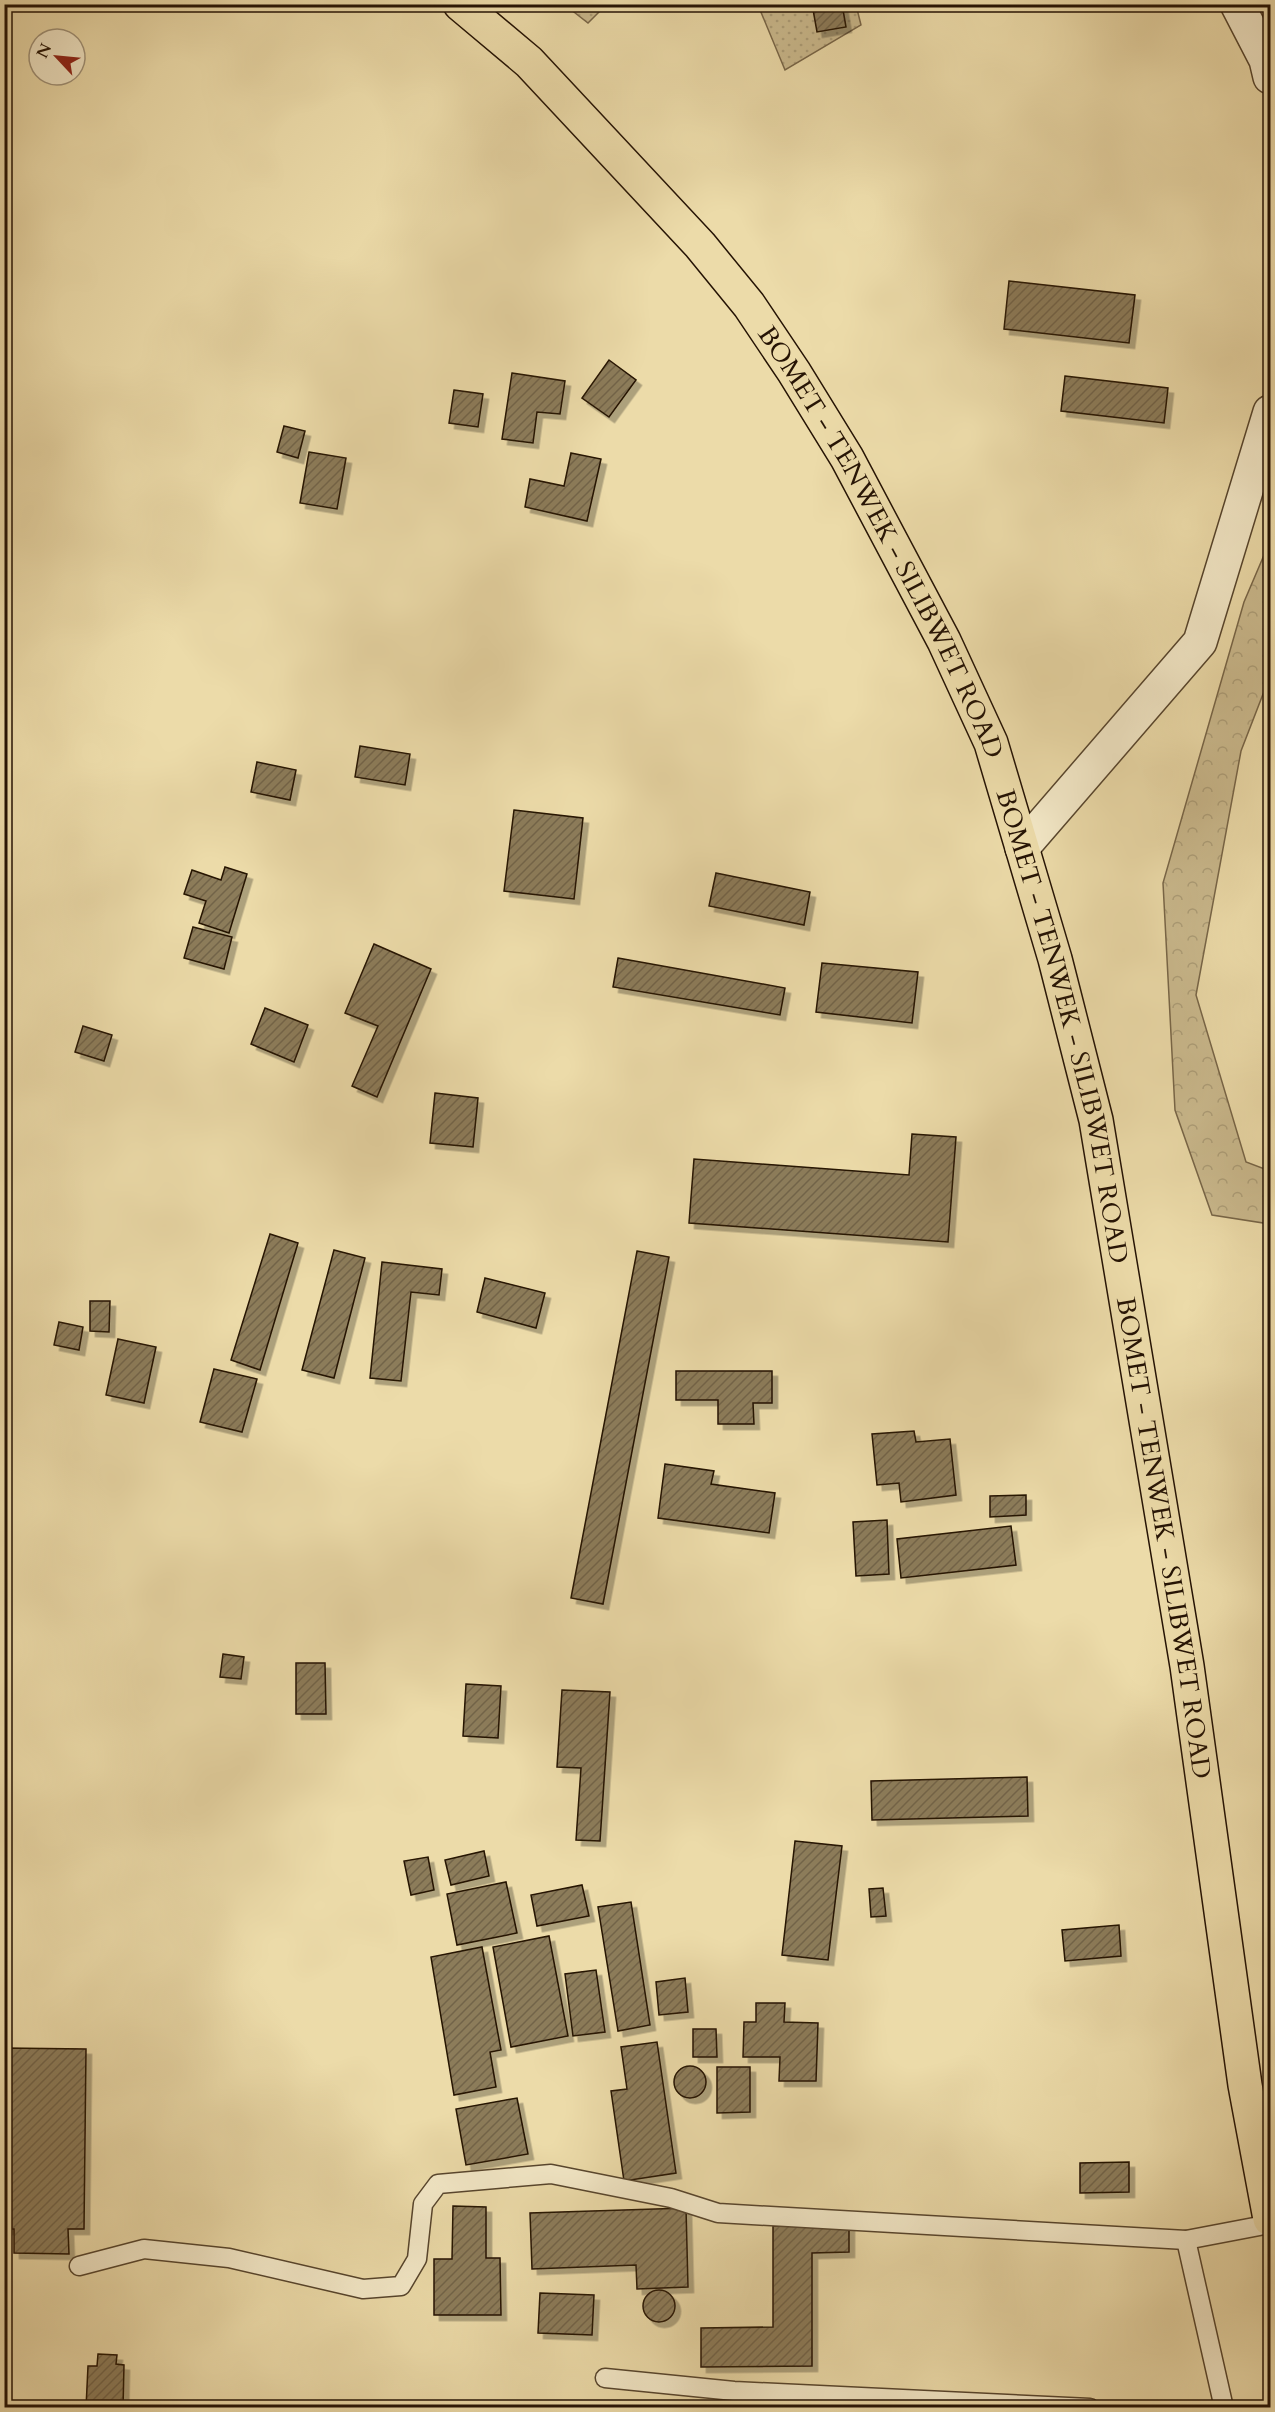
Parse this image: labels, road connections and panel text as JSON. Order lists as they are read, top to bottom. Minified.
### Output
{"streets":{"main road":["BOMET - TENWEK - SILIBWET ROAD"]},"north":"top left"}
